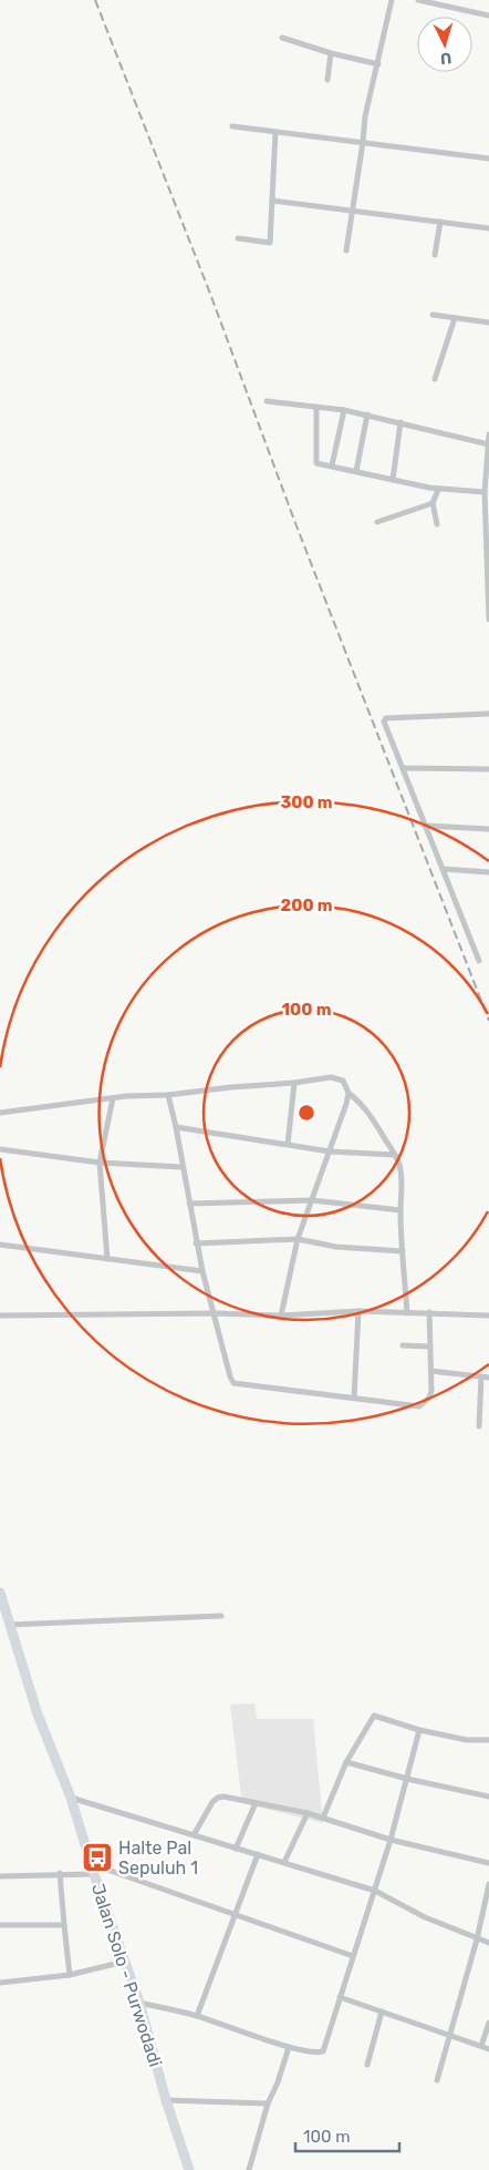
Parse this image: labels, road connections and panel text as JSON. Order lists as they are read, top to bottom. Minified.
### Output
{"streets":{"main road":["Jalan Solo - Purwodadi"]},"places":{"bus stop":["Halte Pal Sepuluh 1"]},"scale_bar":"100 m","north":"bottom","rings":["300 m","200 m","100 m"]}
